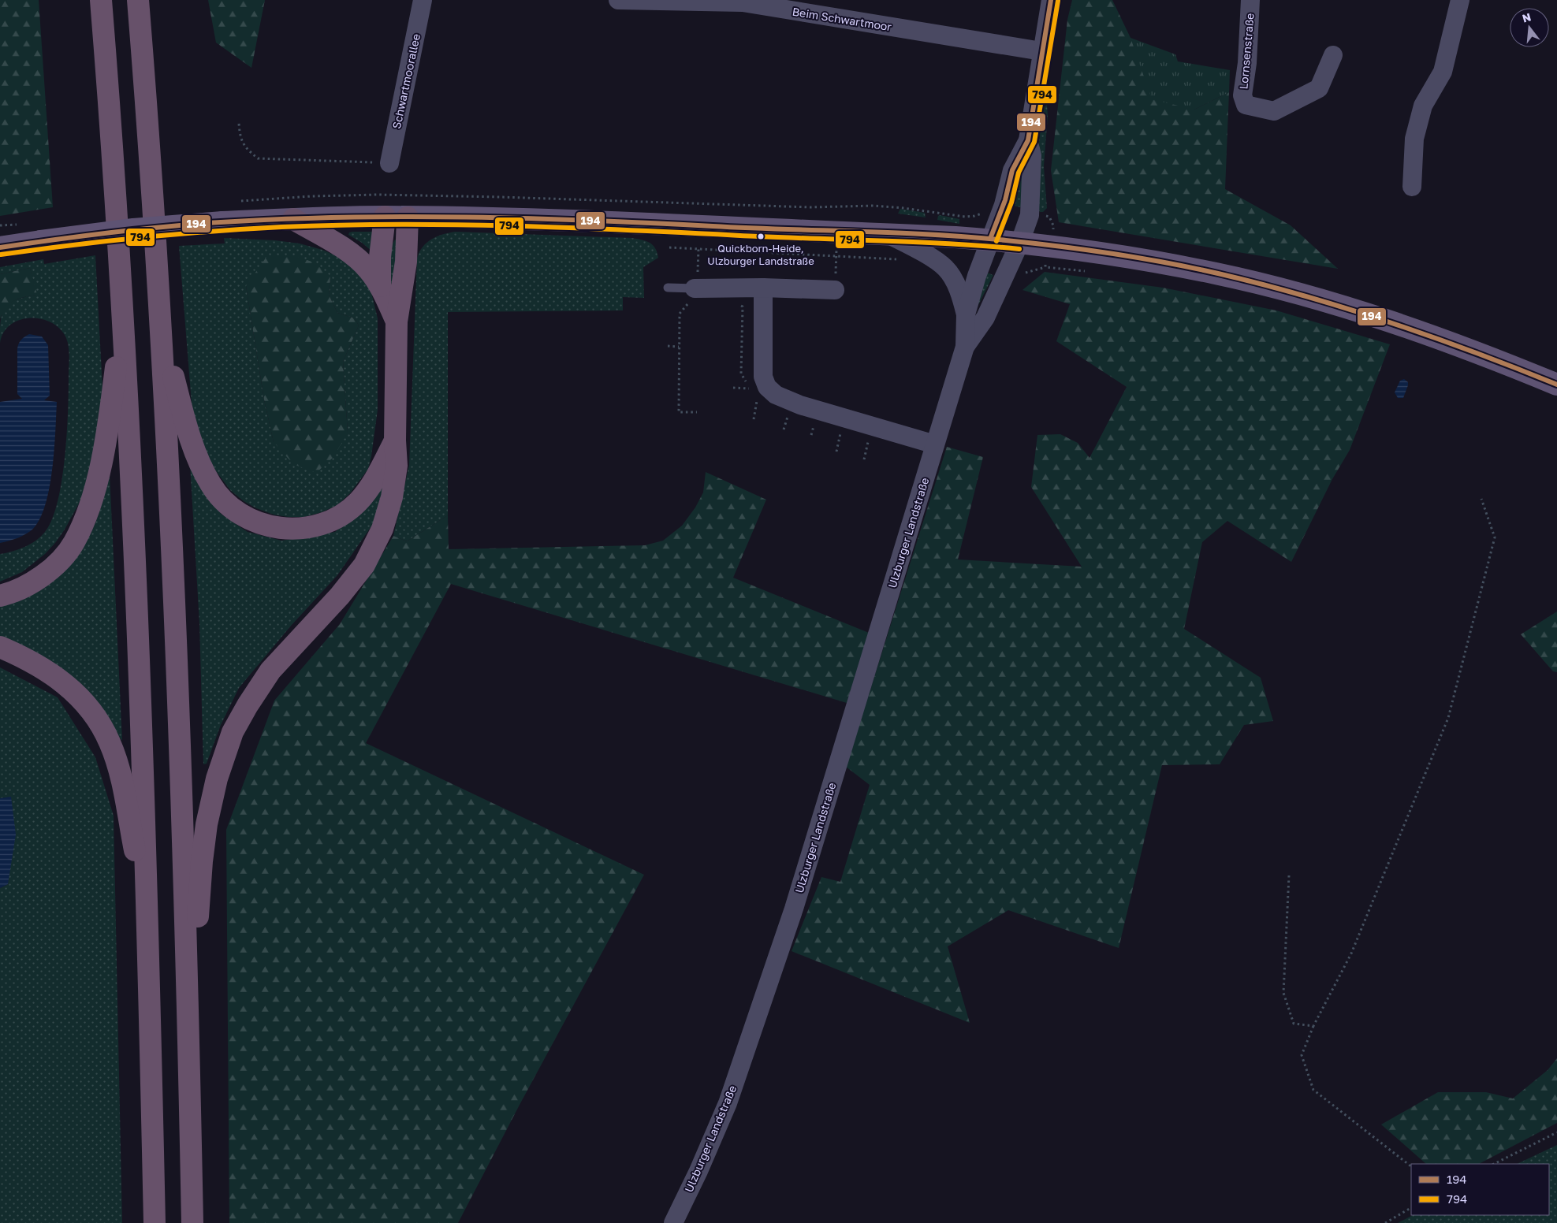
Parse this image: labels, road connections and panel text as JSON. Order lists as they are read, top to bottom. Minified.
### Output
{"streets":{"street":["Beim Schwartmoor","Lornsenstraße","Schwartmoorallee","Ulzburger Landstraße"]},"crossings":[["Beim Schwartmoor","Ulzburger Landstraße"]],"places":["Quickborn-Heide, Ulzburger Landstraße"],"lines":["transit line 194","transit line 794"],"legend":["194","794"],"north":"top"}
